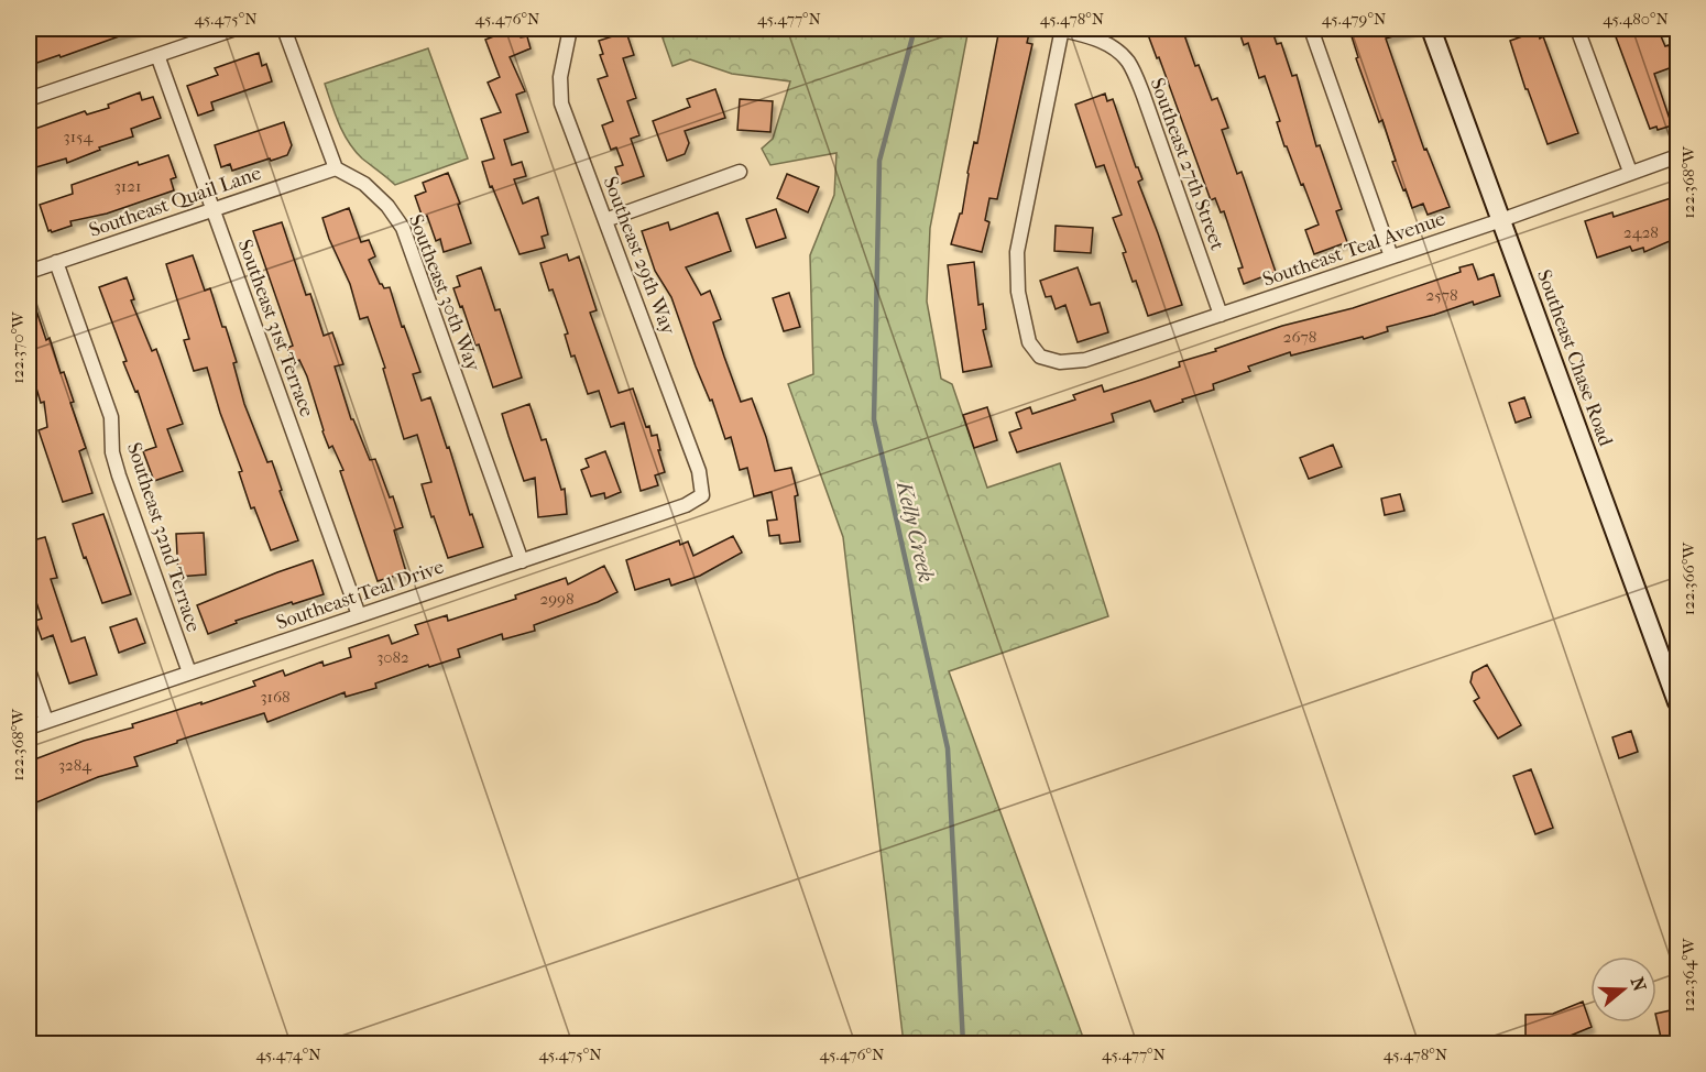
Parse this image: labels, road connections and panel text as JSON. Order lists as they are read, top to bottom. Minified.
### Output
{"streets":{"street":["Southeast 27th Street","Southeast Quail Lane","Southeast Teal Avenue","Southeast 29th Way","Southeast 30th Way","Southeast 31st Terrace","Southeast Chase Road","Southeast 32nd Terrace","Southeast Teal Drive"]},"crossings":[["Southeast 27th Street","Southeast Teal Avenue"],["Southeast Quail Lane","Southeast 30th Way"],["Southeast Quail Lane","Southeast 31st Terrace"],["Southeast Quail Lane","Southeast 32nd Terrace"],["Southeast Teal Avenue","Southeast Chase Road"],["Southeast 29th Way","Southeast Teal Drive"],["Southeast 30th Way","Southeast Teal Drive"],["Southeast 31st Terrace","Southeast Teal Drive"],["Southeast 32nd Terrace","Southeast Teal Drive"]],"water":["Kelly Creek"],"house_numbers":["3154","3121","2428","2578","2678","2998","3082","3168","3284"],"north":"right","coordinates":["45.475°N","45.476°N","45.477°N","45.478°N","45.479°N","45.480°N","122.368°W","122.370°W","122.366°W","122.364°W","45.474°N"]}
